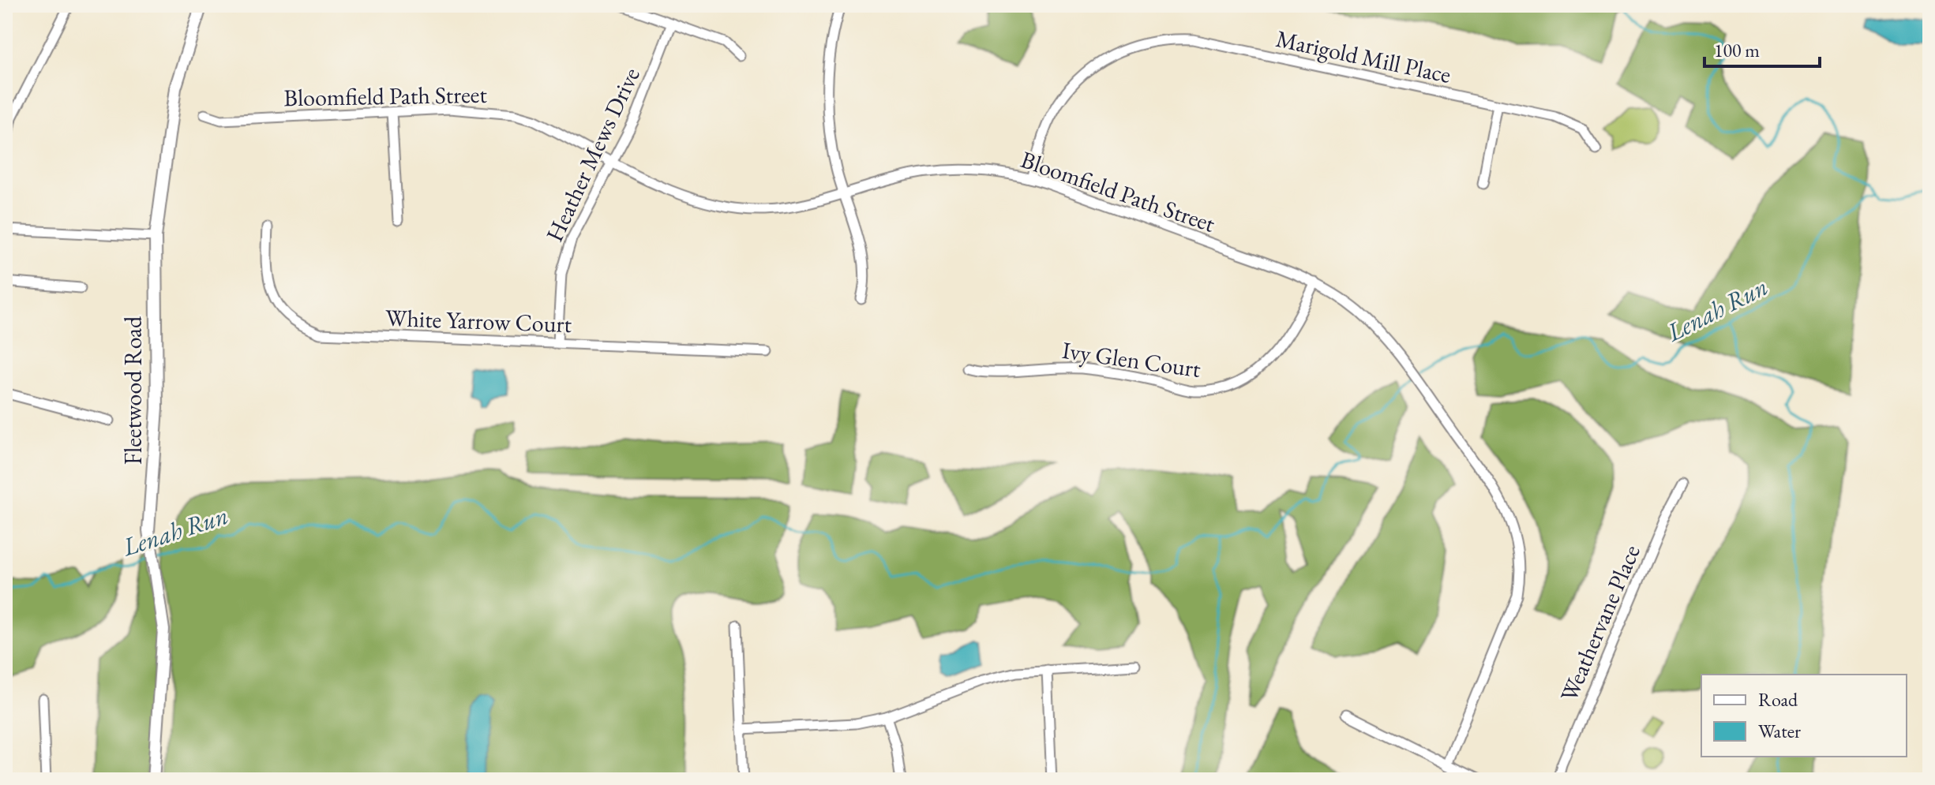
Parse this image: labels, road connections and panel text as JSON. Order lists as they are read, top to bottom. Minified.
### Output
{"streets":{"main road":["Fleetwood Road"],"street":["Marigold Mill Place","Bloomfield Path Street","Heather Mews Drive","White Yarrow Court","Ivy Glen Court","Weathervane Place"]},"crossings":[["Marigold Mill Place","Bloomfield Path Street"],["Bloomfield Path Street","Heather Mews Drive"],["Bloomfield Path Street","Ivy Glen Court"],["Heather Mews Drive","White Yarrow Court"]],"water":["Lenah Run"],"legend":["Road","Water"],"scale_bar":"100 m"}
